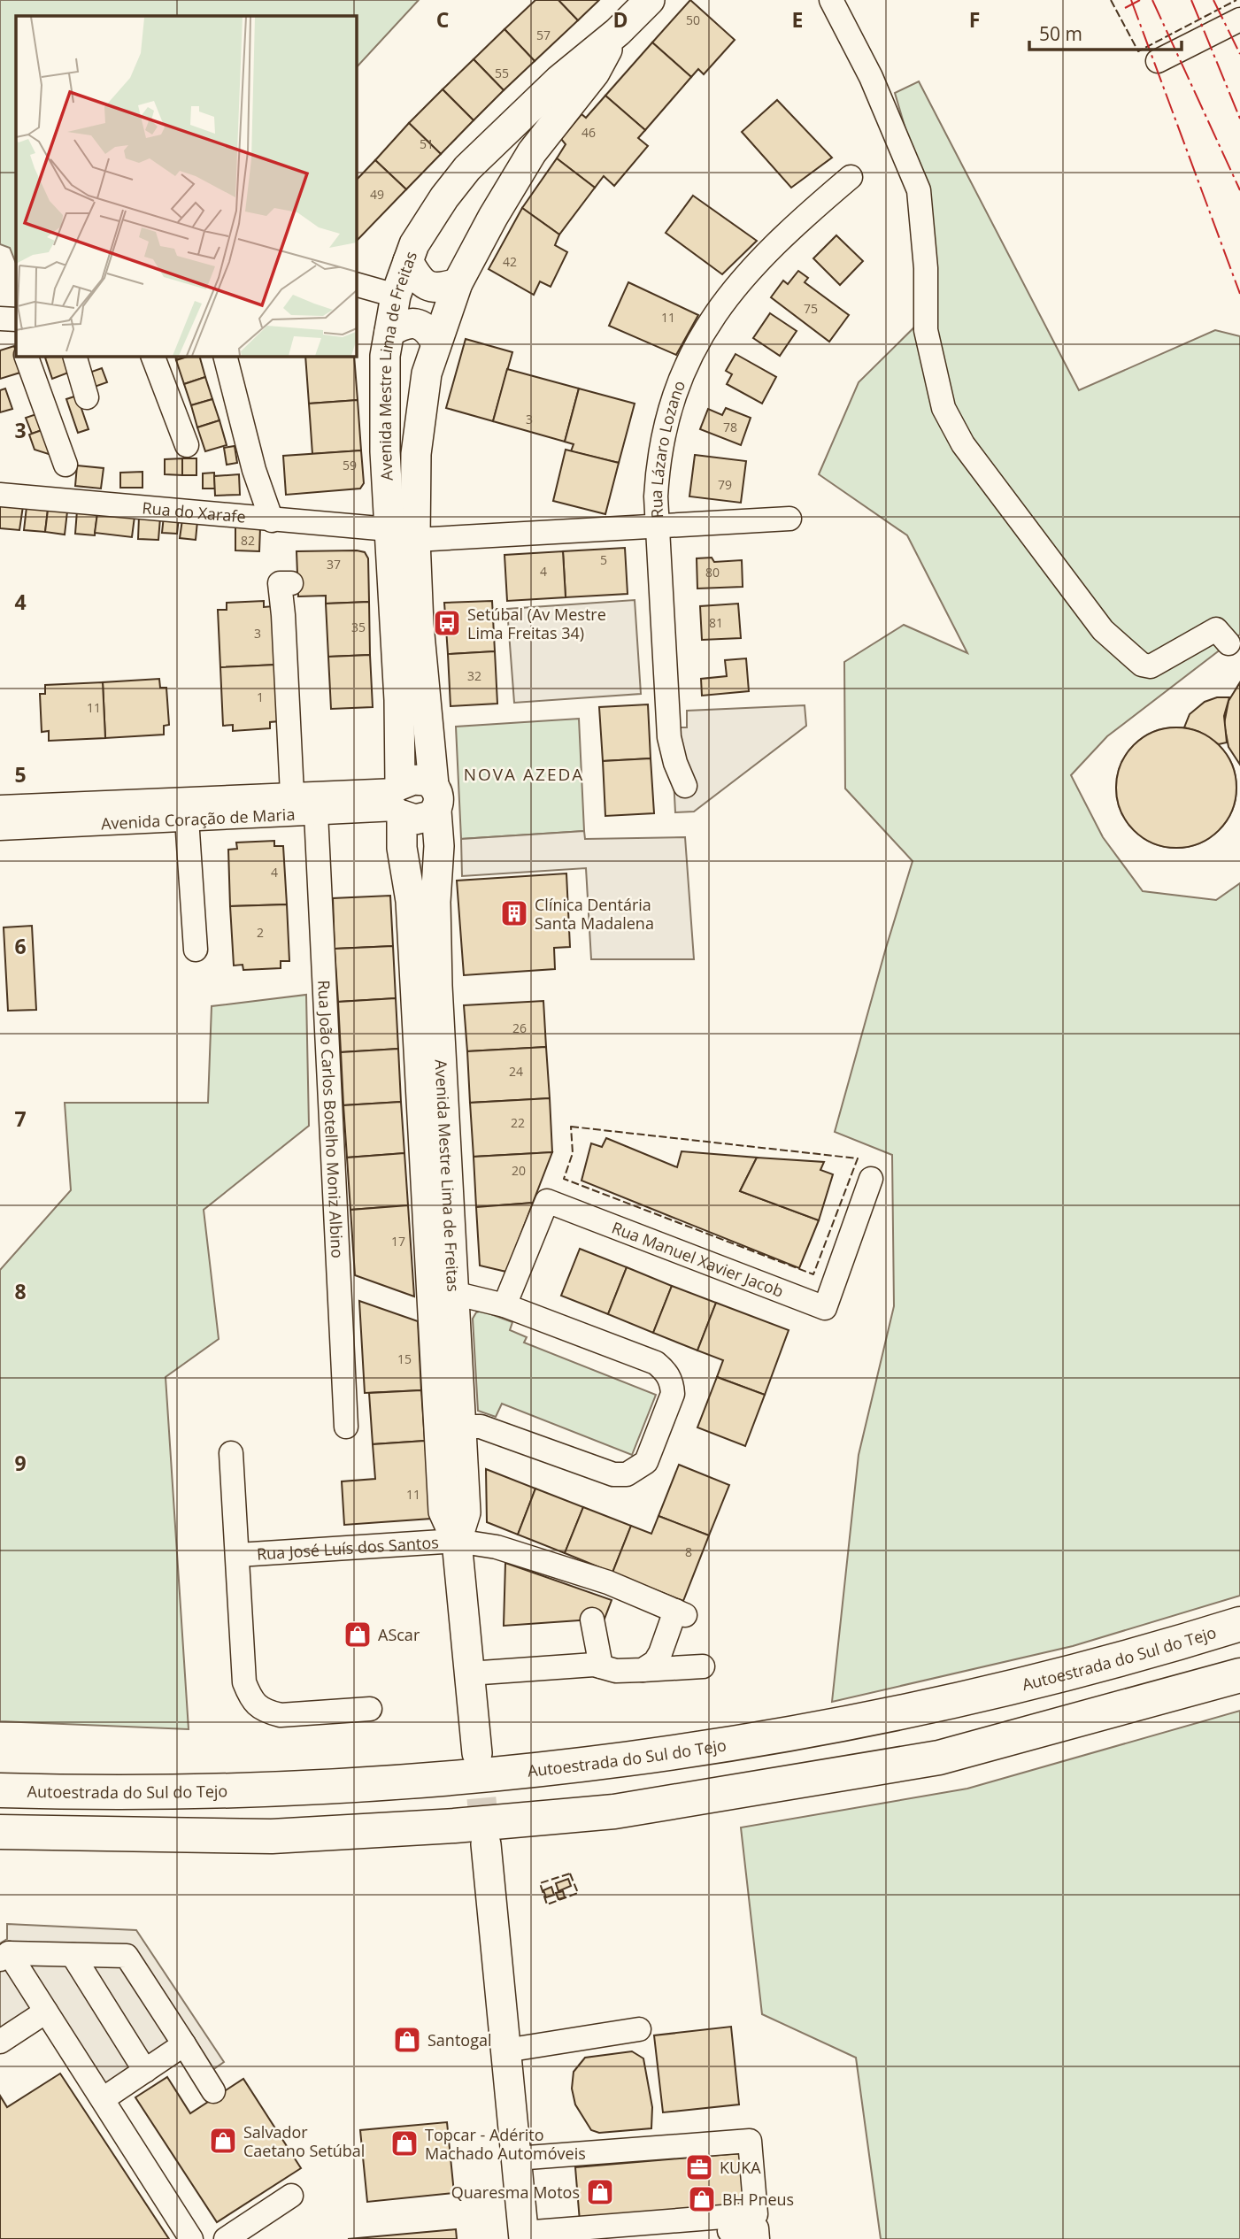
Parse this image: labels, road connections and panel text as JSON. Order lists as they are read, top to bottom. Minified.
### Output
{"streets":{"highway":["Autoestrada do Sul do Tejo"],"main road":["Avenida Mestre Lima de Freitas"],"street":["Rua Lázaro Lozano","Rua do Xarafe","Avenida Coração de Maria","Rua João Carlos Botelho Moniz Albino","Rua Manuel Xavier Jacob","Rua José Luís dos Santos"]},"crossings":[["Avenida Mestre Lima de Freitas","Rua do Xarafe"],["Avenida Mestre Lima de Freitas","Avenida Coração de Maria"],["Avenida Mestre Lima de Freitas","Rua José Luís dos Santos"],["Avenida Coração de Maria","Rua João Carlos Botelho Moniz Albino"]],"districts":["NOVA AZEDA"],"places":{"bus stop":["Setúbal (Av Mestre Lima Freitas 34)"],"building":["Clínica Dentária Santa Madalena"],"shop":["AScar","Santogal","Salvador Caetano Setúbal","Topcar - Adérito Machado Automóveis","Quaresma Motos","BH Pneus"],"office":["KUKA"]},"house_numbers":["50","57","55","46","51","49","42","75","11","3","78","59","79","82","5","37","4","80","81","35","3","32","1","11","4","2","26","24","22","20","17","15","11","8"],"scale_bar":"50 m","grid":{"columns":["C","D","E","F"],"rows":["3","4","5","6","7","8","9"]}}
